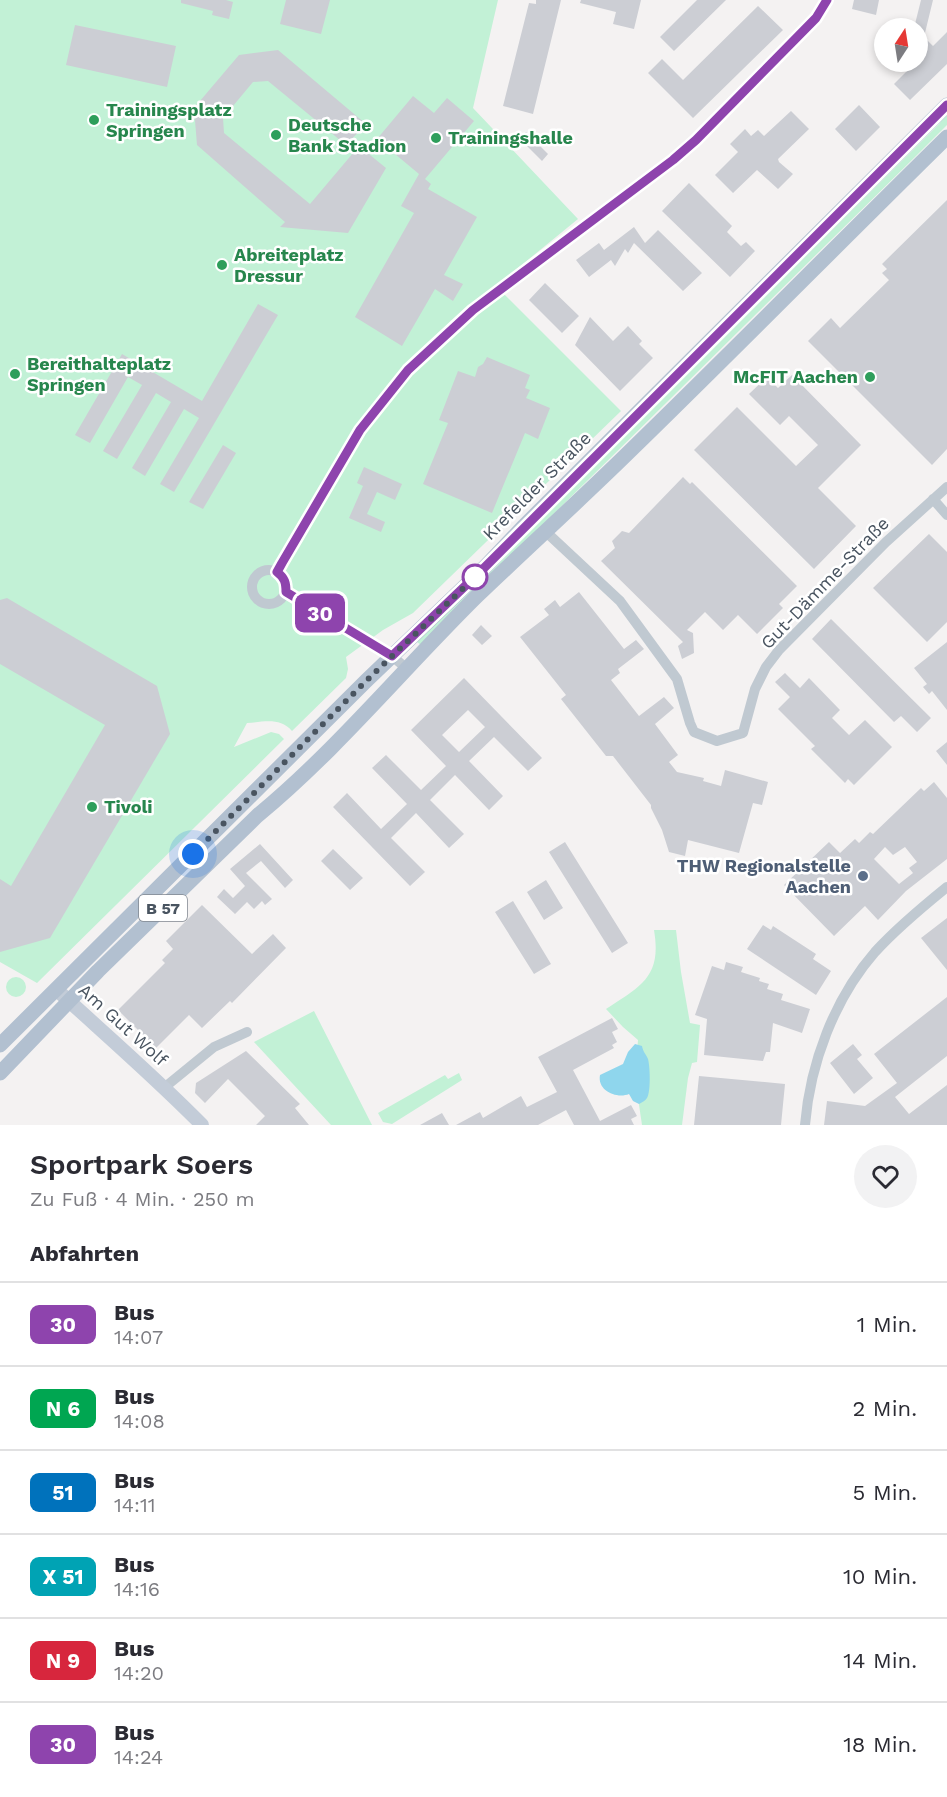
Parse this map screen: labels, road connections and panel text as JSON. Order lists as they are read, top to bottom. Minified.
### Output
{"streets":{"main road":["Krefelder Straße","B 57"],"street":["Gut-Dämme-Straße","Am Gut Wolf"]},"crossings":[["Krefelder Straße","Gut-Dämme-Straße"],["Krefelder Straße","Am Gut Wolf"]],"places":["Trainingsplatz Springen","Deutsche Bank Stadion","Trainingshalle","Abreiteplatz Dressur","Bereithalteplatz Springen","McFIT Aachen","Tivoli","THW Regionalstelle Aachen"],"lines":["bus line 30"],"north":"top","page":{"on_map":"30","heading":[["Sportpark Soers","Zu Fuß · 4 Min. · 250 m"],"Abfahrten"],"list":[{"mark":"30","name":"Bus","note":"14:07","value":"1 Min."},{"mark":"N 6","name":"Bus","note":"14:08","value":"2 Min."},{"mark":"51","name":"Bus","note":"14:11","value":"5 Min."},{"mark":"X 51","name":"Bus","note":"14:16","value":"10 Min."},{"mark":"N 9","name":"Bus","note":"14:20","value":"14 Min."},{"mark":"30","name":"Bus","note":"14:24","value":"18 Min."}]}}
